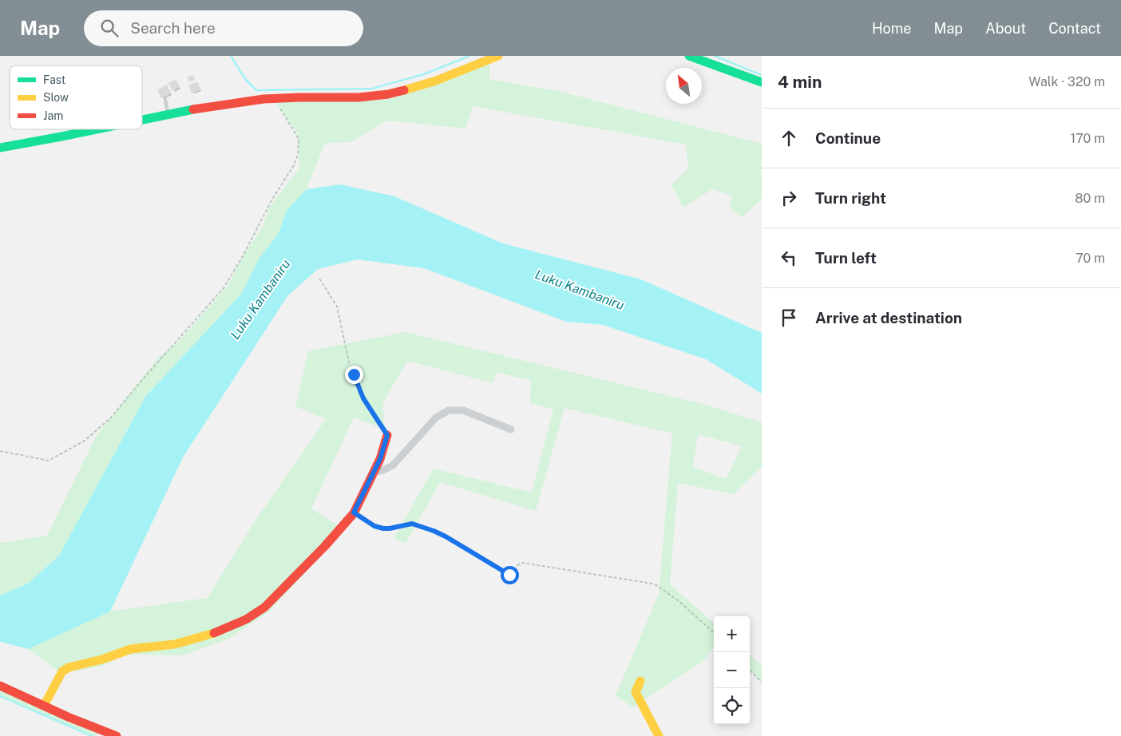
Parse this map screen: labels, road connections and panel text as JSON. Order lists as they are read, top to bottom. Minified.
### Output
{"water":["Luku Kambaniru"],"legend":["Fast","Slow","Jam"],"north":"top left","page":{"header":"Map","search":"Search here","nav":["Home","Map","About","Contact"],"heading":["4 min","Walk · 320 m"],"list":[["Continue","170 m"],["Turn right","80 m"],["Turn left","70 m"],"Arrive at destination"],"map_buttons":["+","−"]}}
